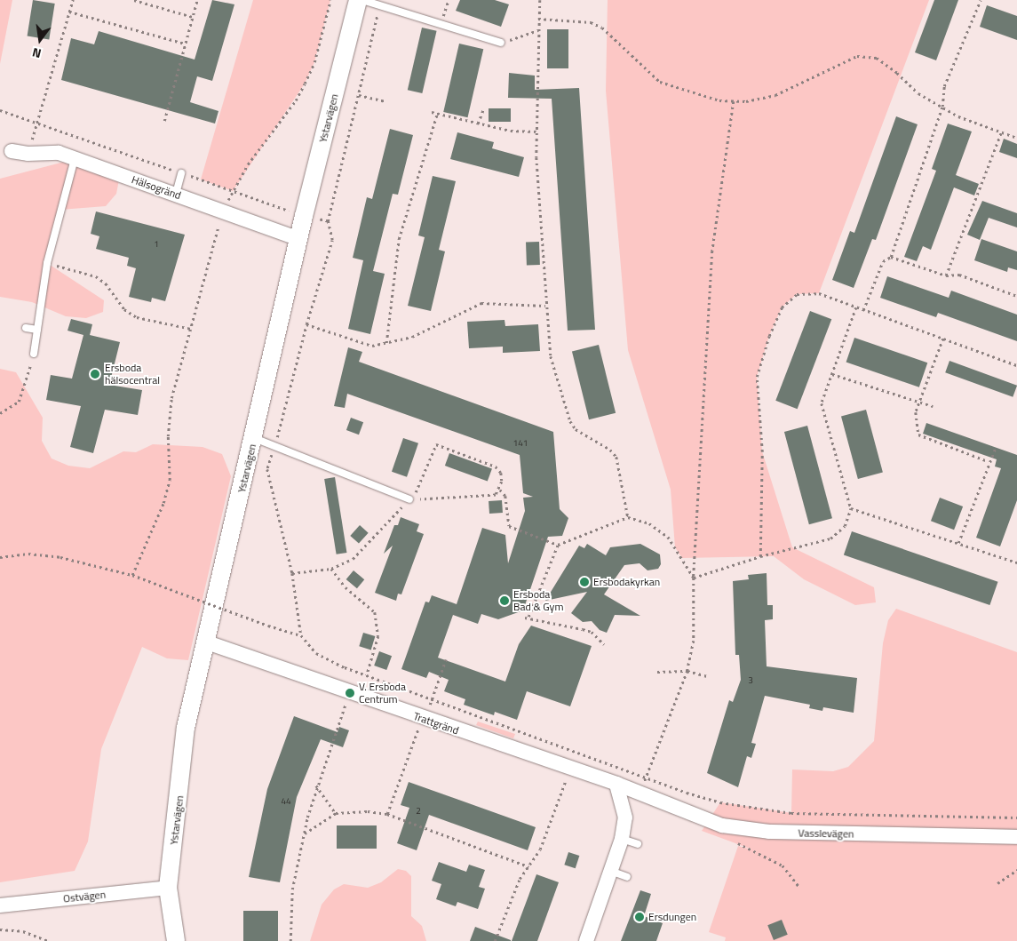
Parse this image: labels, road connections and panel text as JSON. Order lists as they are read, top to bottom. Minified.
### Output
{"streets":{"street":["Ystarvägen","Hälsogränd","Trattgränd","Vasslevägen","Ostvägen"]},"crossings":[["Ystarvägen","Hälsogränd"],["Ystarvägen","Trattgränd"],["Ystarvägen","Ostvägen"],["Trattgränd","Vasslevägen"]],"places":["Ersboda hälsocentral","Ersbodakyrkan","Ersboda Bad & Gym","V. Ersboda Centrum","Ersdungen"],"house_numbers":["1","141","3","44","2"],"north":"bottom"}
